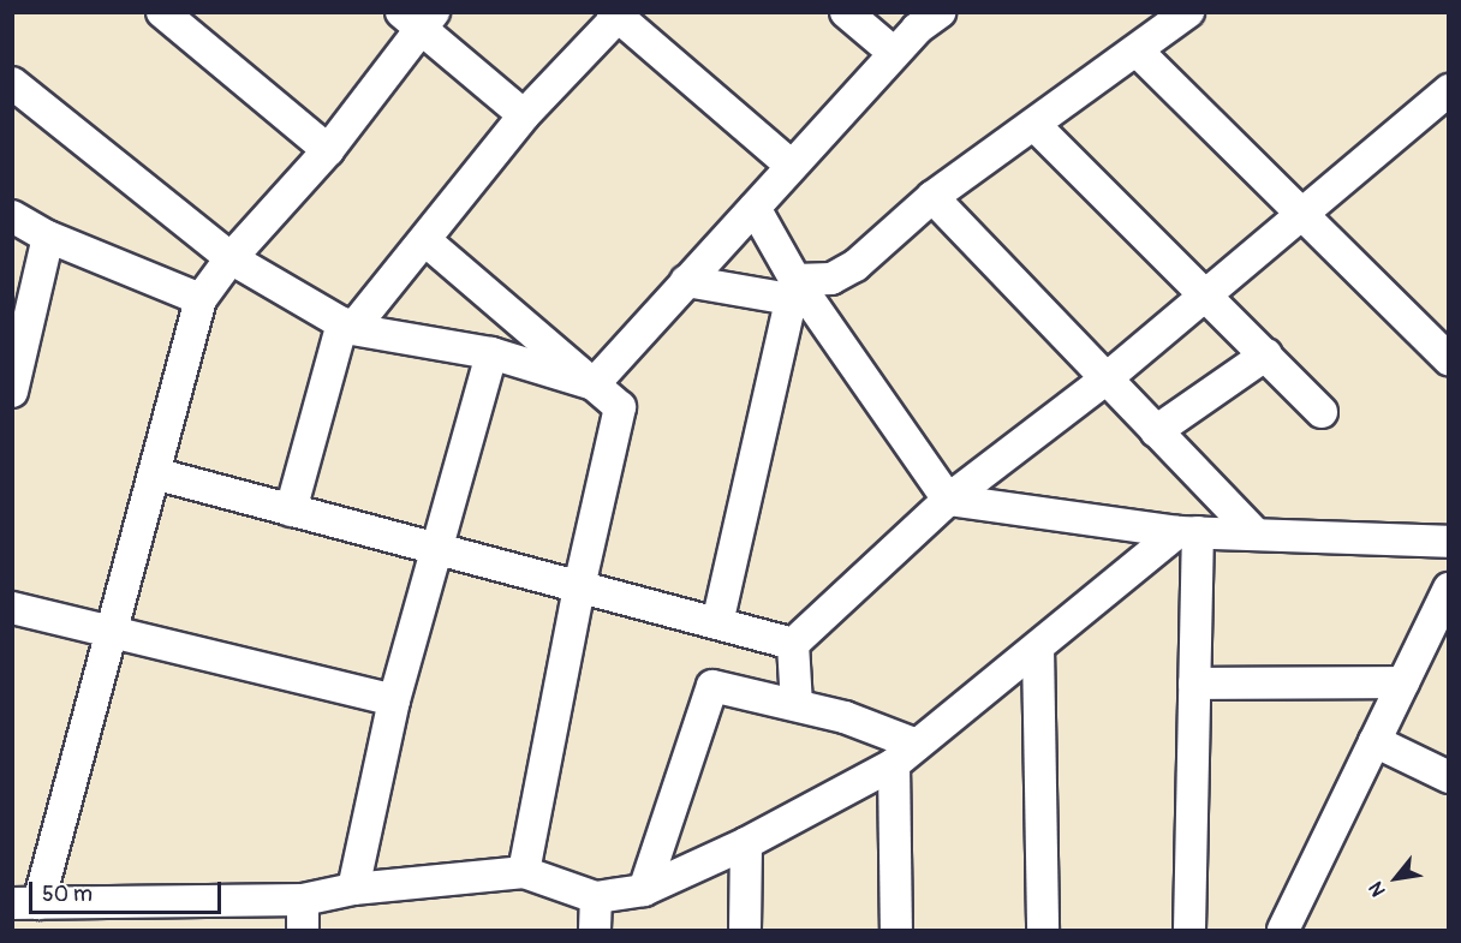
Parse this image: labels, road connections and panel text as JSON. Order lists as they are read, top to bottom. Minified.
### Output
{"scale_bar":"50 m","north":"bottom left"}
